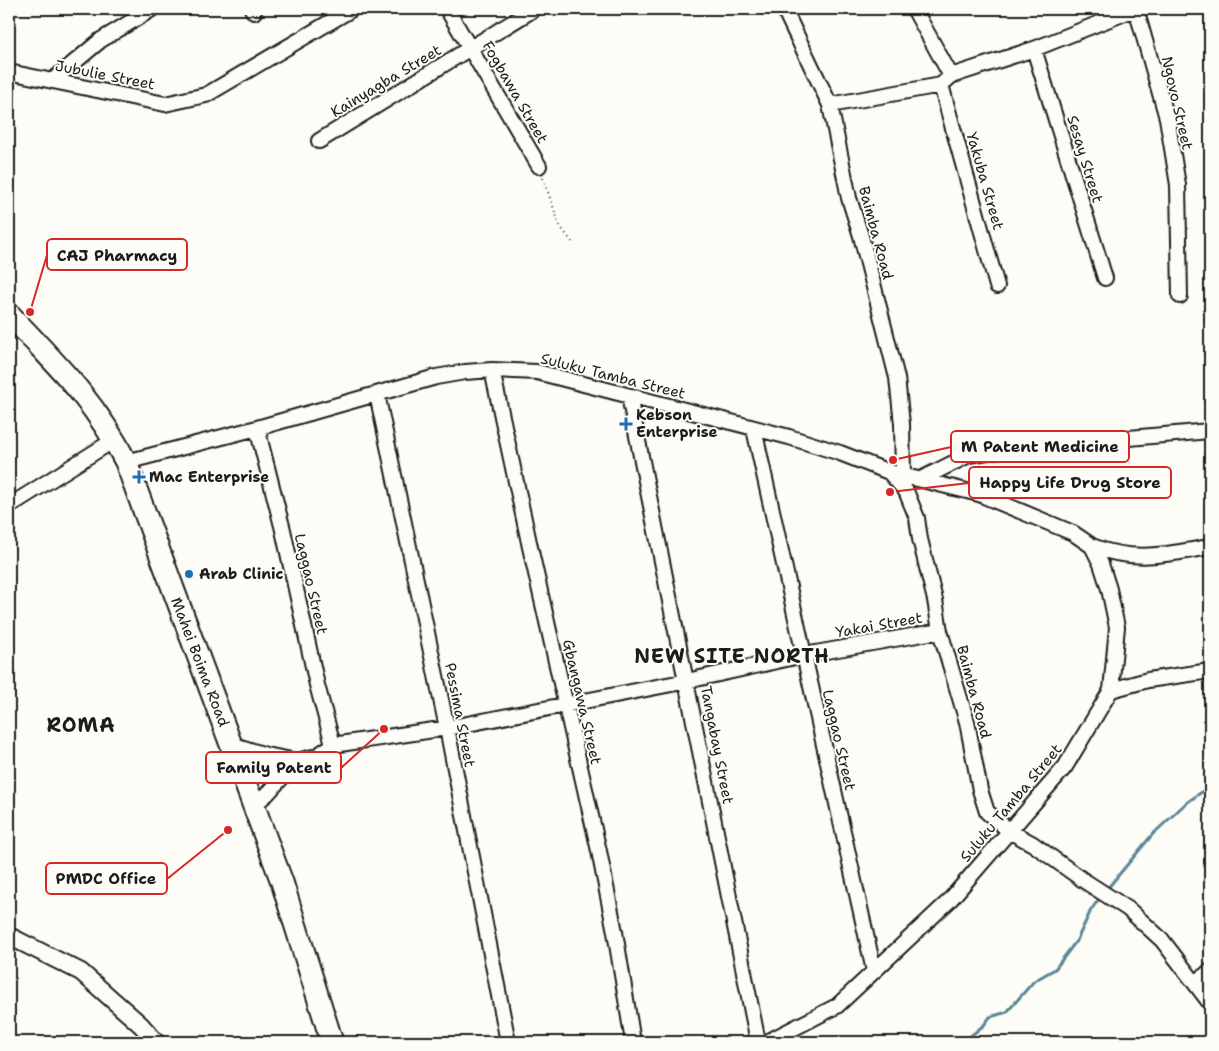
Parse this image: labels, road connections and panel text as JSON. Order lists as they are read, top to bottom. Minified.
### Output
{"streets":{"main road":["Mahei Boima Road"],"street":["Jubulie Street","Kainyagba Street","Fogbawa Street","Ngovo Street","Sesay Street","Yakuba Street","Baimba Road","Suluku Tamba Street","Laggao Street","Yakai Street","Gbangawa Street","Pessima Street","Tangabay Street"]},"crossings":[["Kainyagba Street","Fogbawa Street"],["Baimba Road","Suluku Tamba Street"],["Baimba Road","Yakai Street"],["Suluku Tamba Street","Laggao Street"],["Suluku Tamba Street","Mahei Boima Road"],["Suluku Tamba Street","Gbangawa Street"],["Suluku Tamba Street","Pessima Street"],["Suluku Tamba Street","Tangabay Street"],["Laggao Street","Yakai Street"],["Yakai Street","Mahei Boima Road"],["Yakai Street","Gbangawa Street"],["Yakai Street","Pessima Street"],["Yakai Street","Tangabay Street"]],"districts":["NEW SITE NORTH","ROMA"],"places":{"other":["CAJ Pharmacy","M Patent Medicine","Happy Life Drug Store","Arab Clinic","Family Patent","PMDC Office"],"health":["Kebson Enterprise","Mac Enterprise"]}}
